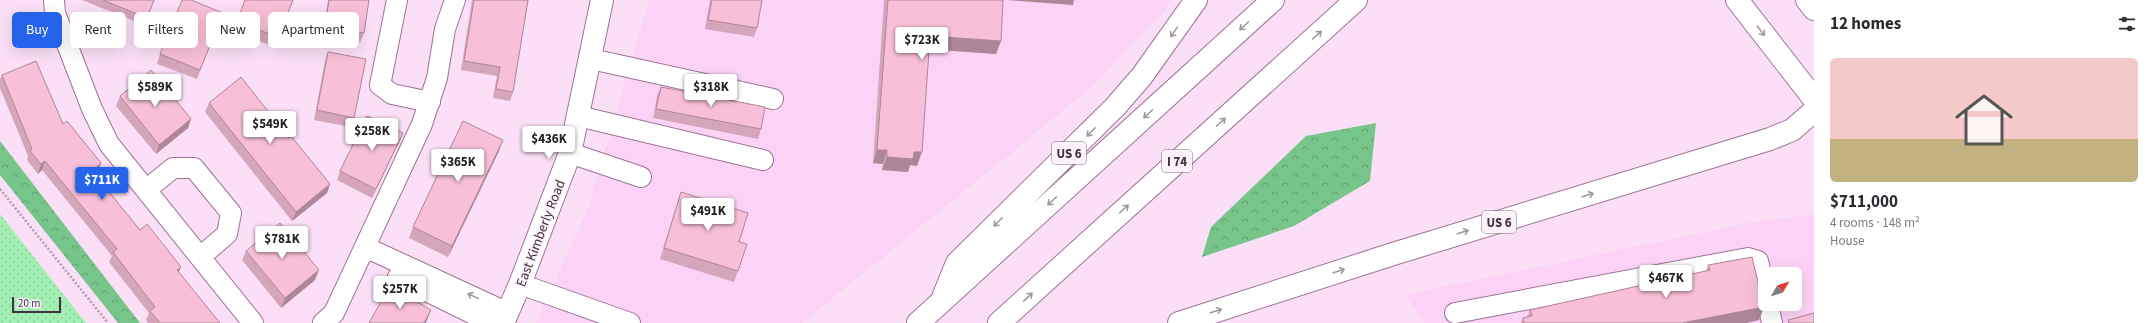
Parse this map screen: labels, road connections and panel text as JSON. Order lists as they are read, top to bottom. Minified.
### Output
{"streets":{"main road":["US 6","I 74","East Kimberly Road"]},"scale_bar":"20 m","north":"top right","page":{"heading":"12 homes","chip":["Buy","Rent","Filters","New","Apartment"],"price":["$723K","$589K","$318K","$549K","$258K","$436K","$365K","$711K","$491K","$781K","$467K","$257K"],"list":[{"name":"$711,000","note":"4 rooms · 148 m² · House"}],"scale":"20 m"}}
